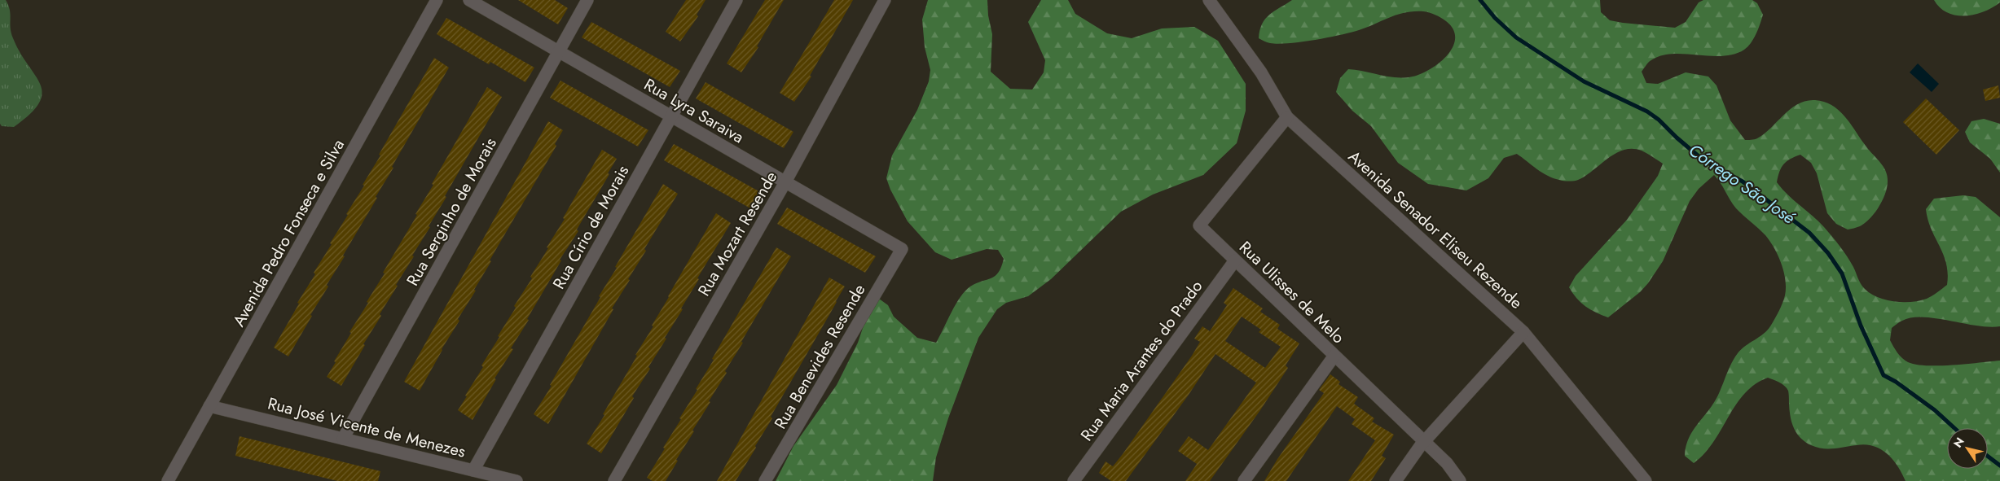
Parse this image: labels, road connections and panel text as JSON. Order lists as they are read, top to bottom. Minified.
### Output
{"streets":{"street":["Rua Lyra Saraiva","Rua Serginho de Morais","Rua Círio de Morais","Avenida Senador Eliseu Rezende","Avenida Pedro Fonseca e Silva","Rua Mozart Resende","Rua Ulisses de Melo","Rua Benevides Resende","Rua Maria Arantes do Prado","Rua José Vicente de Menezes"]},"crossings":[["Rua Lyra Saraiva","Rua Serginho de Morais"],["Rua Lyra Saraiva","Rua Círio de Morais"],["Rua Lyra Saraiva","Rua Mozart Resende"],["Rua Lyra Saraiva","Rua Benevides Resende"],["Rua Serginho de Morais","Rua José Vicente de Menezes"],["Rua Círio de Morais","Rua José Vicente de Menezes"],["Avenida Senador Eliseu Rezende","Rua Ulisses de Melo"],["Avenida Pedro Fonseca e Silva","Rua José Vicente de Menezes"],["Rua Ulisses de Melo","Rua Maria Arantes do Prado"]],"water":["Córrego São José"],"north":"top left"}
